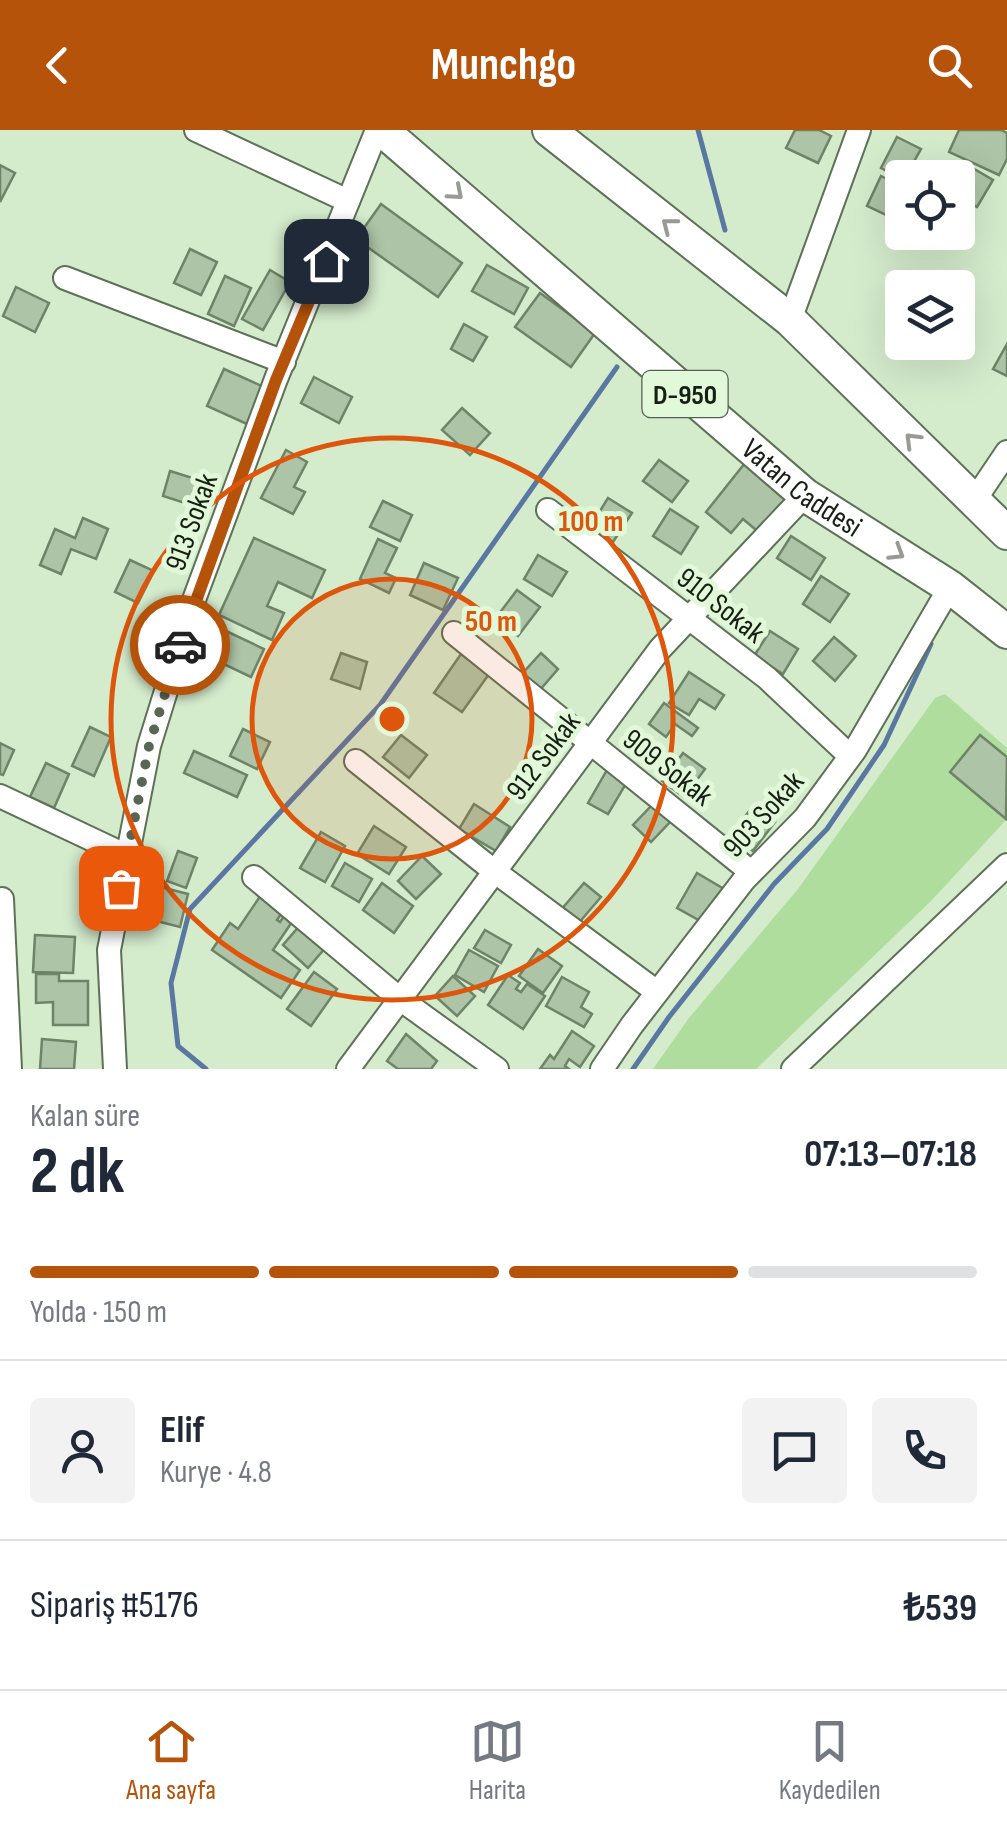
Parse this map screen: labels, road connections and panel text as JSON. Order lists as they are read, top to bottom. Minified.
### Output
{"streets":{"highway":["D-950","Vatan Caddesi"],"street":["913 Sokak","910 Sokak","912 Sokak","909 Sokak","903 Sokak"]},"crossings":[["Vatan Caddesi","913 Sokak"],["Vatan Caddesi","912 Sokak"],["Vatan Caddesi","903 Sokak"],["910 Sokak","912 Sokak"],["910 Sokak","903 Sokak"],["912 Sokak","909 Sokak"],["909 Sokak","903 Sokak"]],"page":{"header":"Munchgo","heading":["2 dk","Kalan süre","07:13–07:18"],"panel":["Elif","Kurye · 4.8","Sipariş #5176","₺539"],"bar":"Yolda · 150 m","tabs":["Ana sayfa","Harita","Kaydedilen"]},"rings":["100 m","50 m"]}
